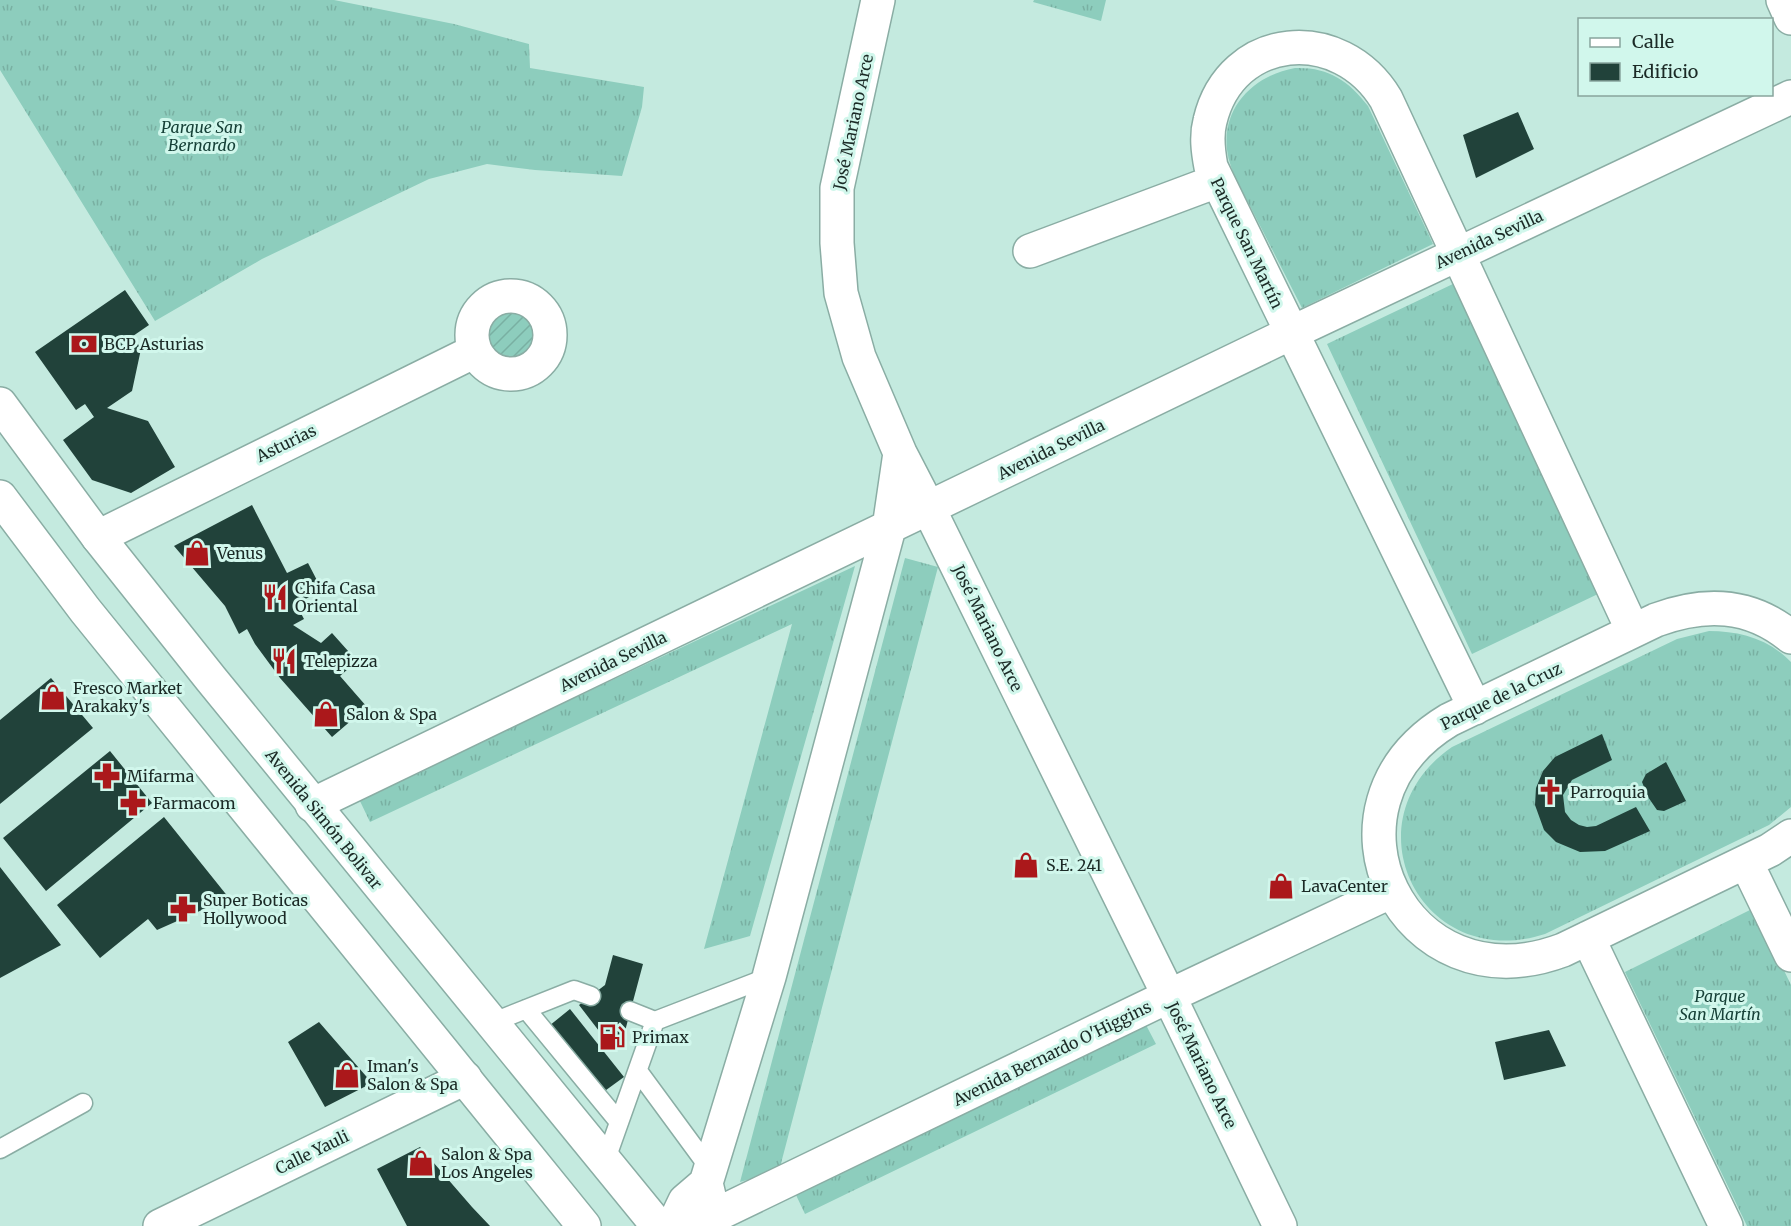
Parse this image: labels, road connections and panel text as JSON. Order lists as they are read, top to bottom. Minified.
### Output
{"streets":{"street":["José Mariano Arce","Avenida Sevilla","Parque San Martín","Asturias","Parque de la Cruz","Avenida Simón Bolivar","Avenida Bernardo O'Higgins","Calle Yauli"]},"crossings":[["José Mariano Arce","Avenida Sevilla"],["José Mariano Arce","Avenida Bernardo O'Higgins"],["Avenida Sevilla","Parque San Martín"],["Avenida Sevilla","Avenida Simón Bolivar"],["Parque San Martín","Parque de la Cruz"],["Asturias","Avenida Simón Bolivar"],["Parque de la Cruz","Avenida Bernardo O'Higgins"]],"parks":["Parque San Bernardo","Parque San Martín"],"places":{"bank":["BCP Asturias"],"shop":["Venus","Fresco Market Arakaky's","Salon & Spa","S.E. 241","LavaCenter","Iman's Salon & Spa","Salon & Spa Los Angeles"],"restaurant":["Chifa Casa Oriental","Telepizza"],"pharmacy":["Mifarma","Farmacom","Super Boticas Hollywood"],"church":["Parroquia"],"fuel station":["Primax"]},"legend":["Calle","Edificio"]}
